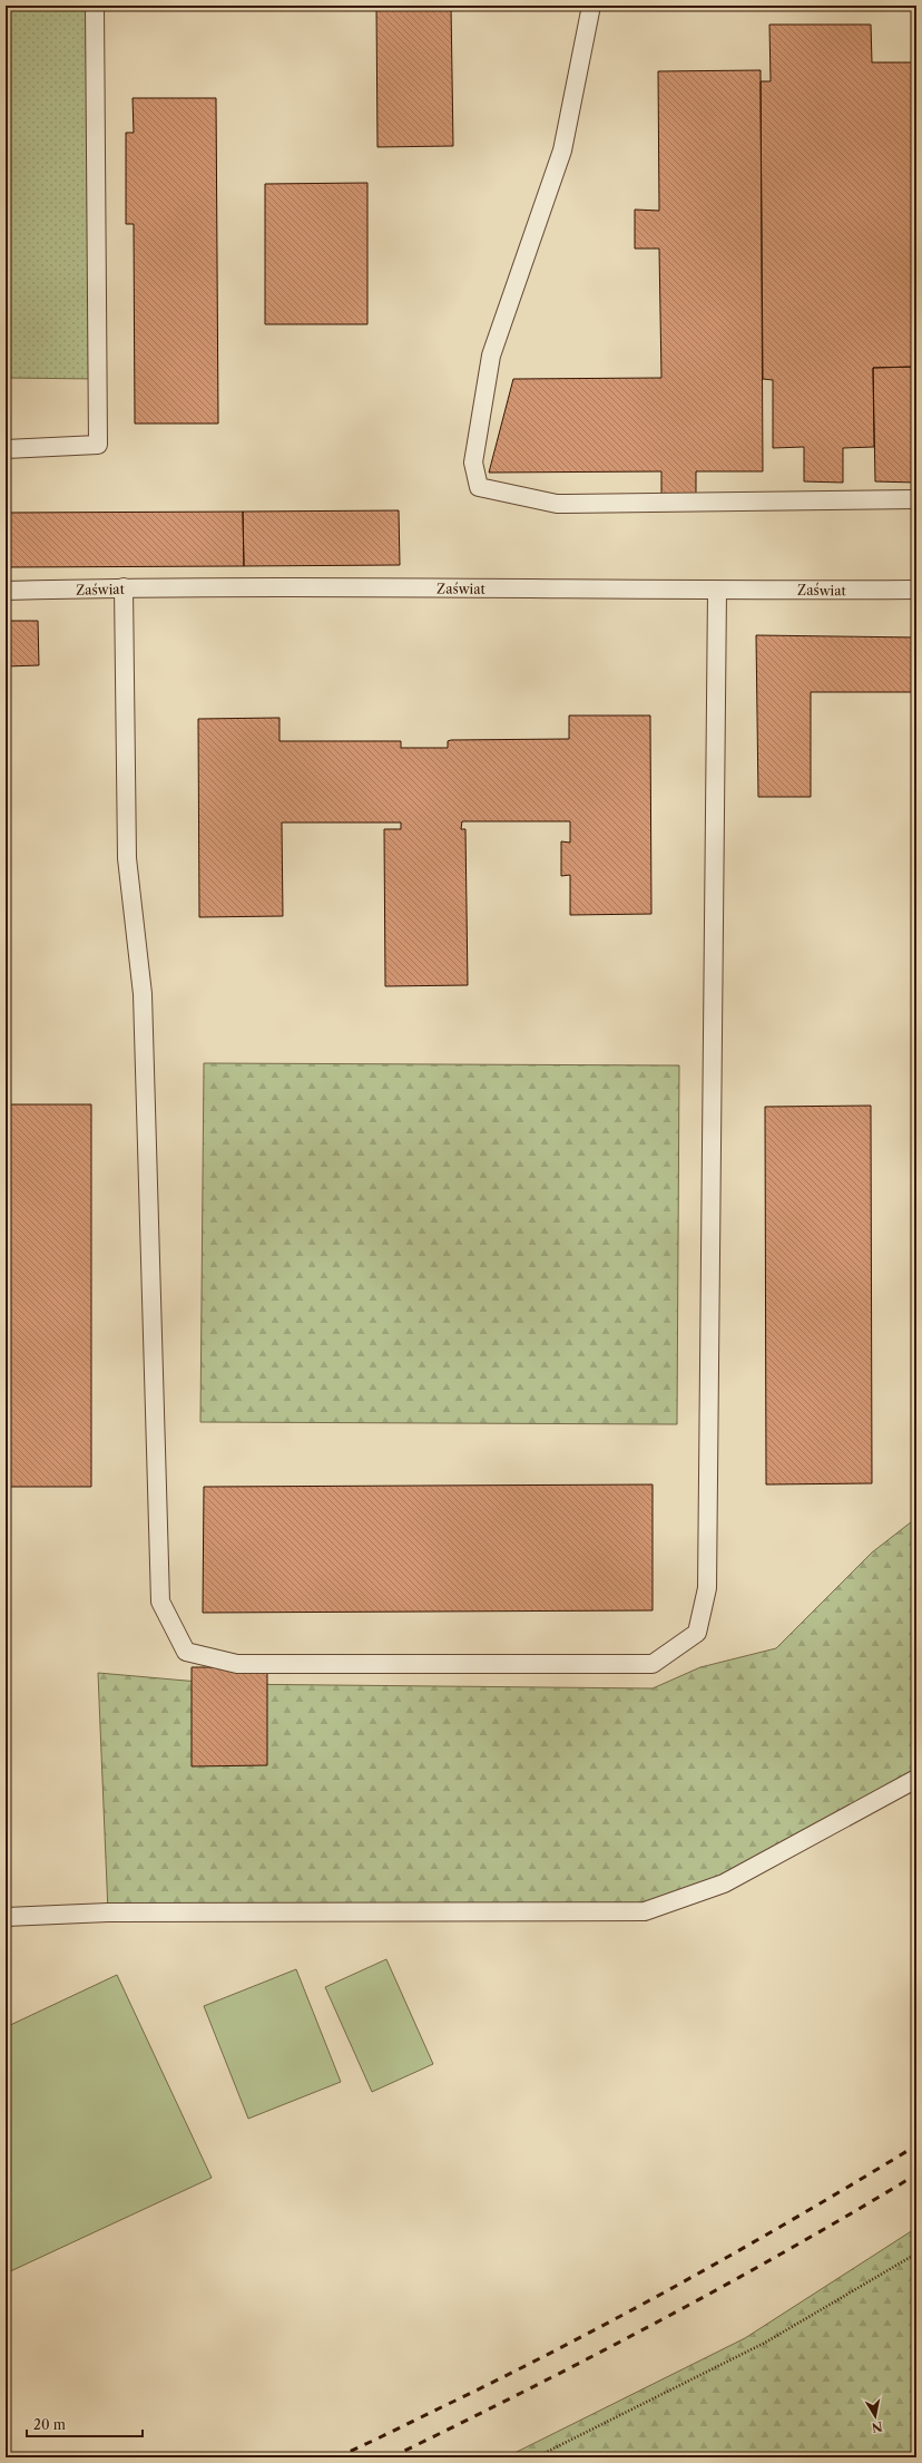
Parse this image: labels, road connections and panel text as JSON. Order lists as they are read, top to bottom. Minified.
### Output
{"streets":{"lane":["Zaświat"]},"scale_bar":"20 m","north":"bottom"}
